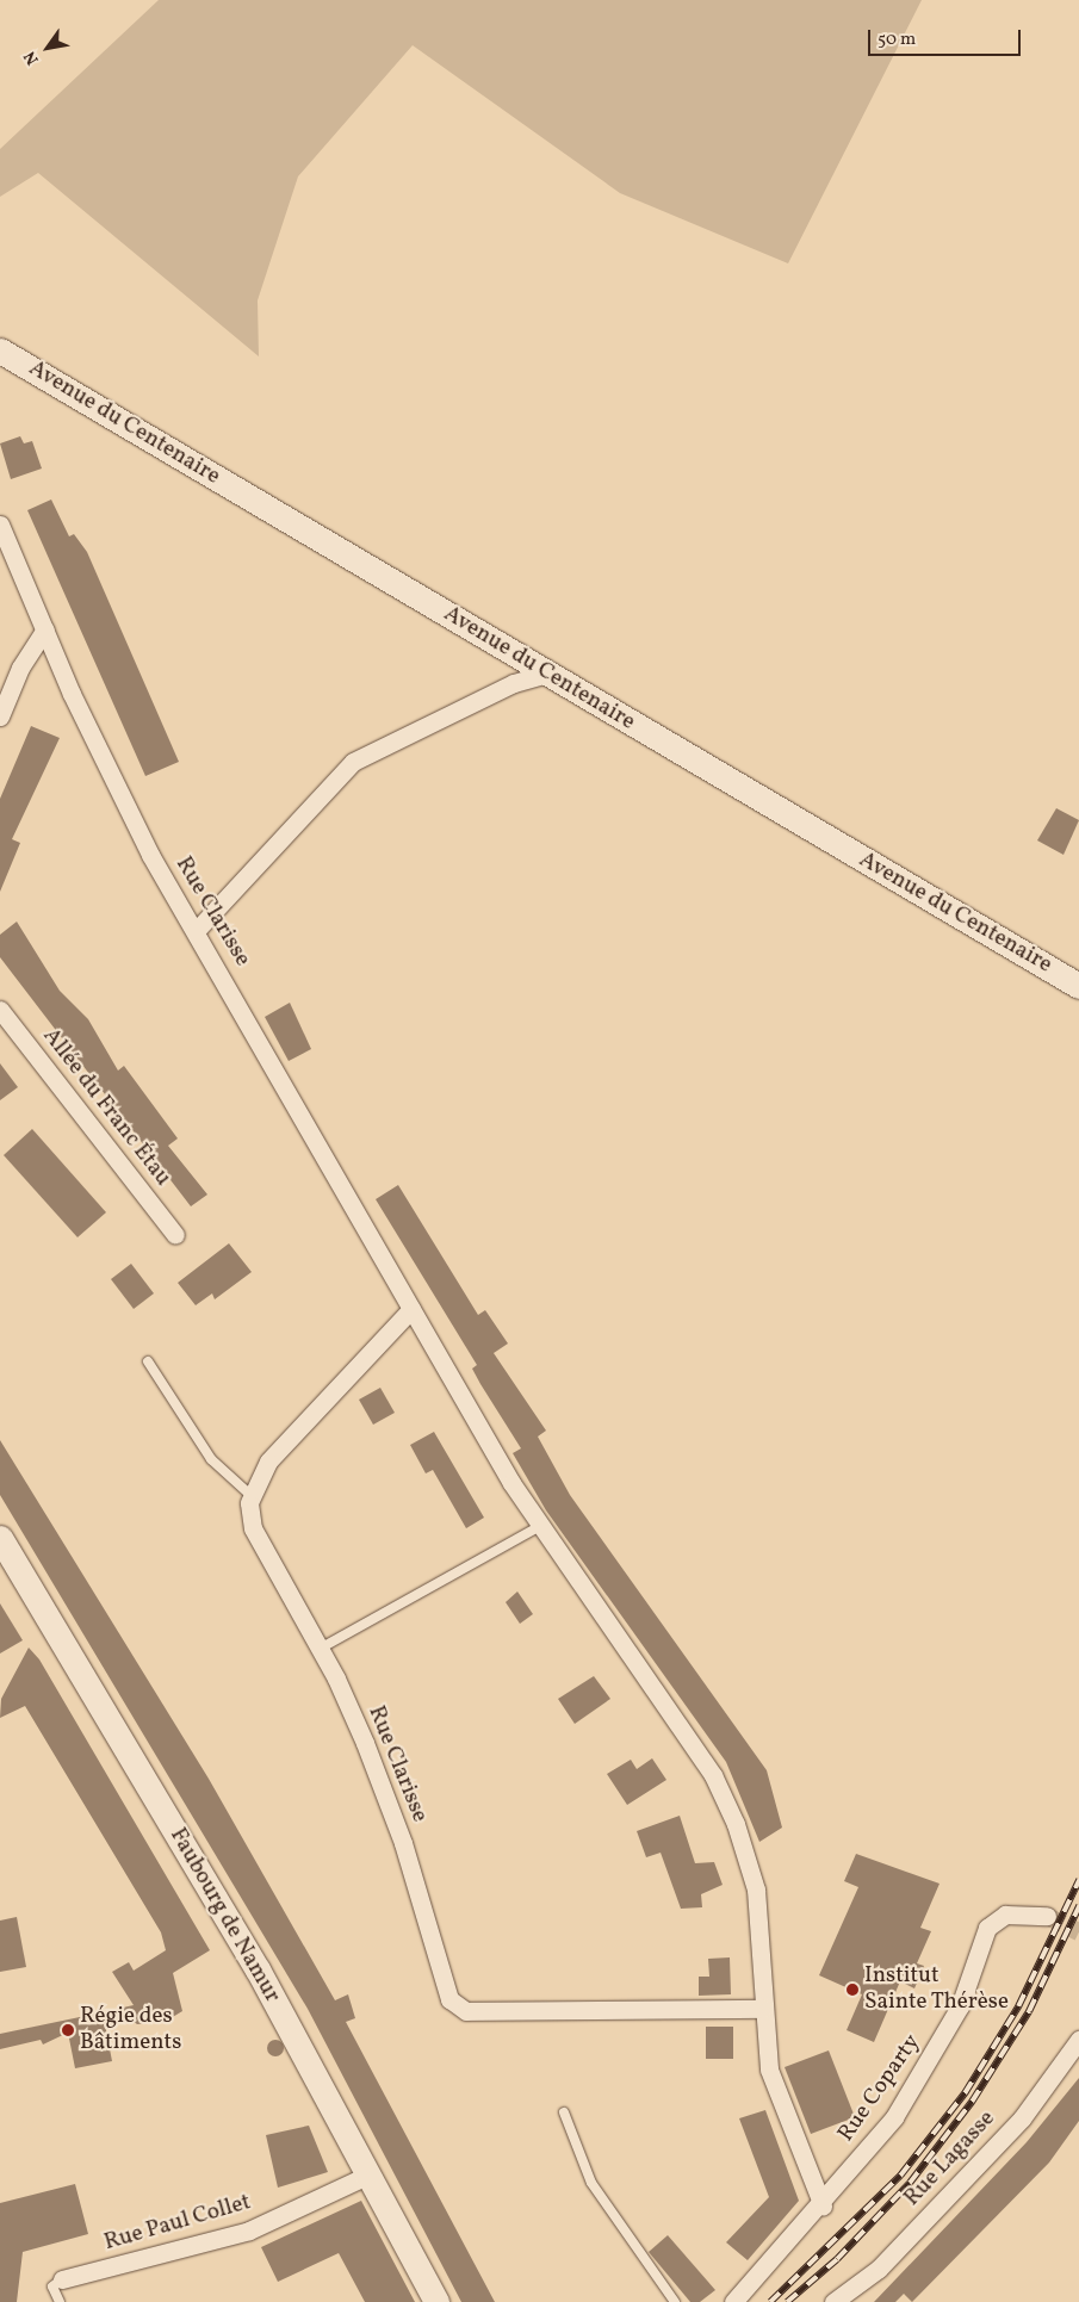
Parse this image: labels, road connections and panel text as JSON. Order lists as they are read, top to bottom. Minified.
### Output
{"streets":{"main road":["Avenue du Centenaire","Faubourg de Namur"],"street":["Rue Clarisse","Allée du Franc Étau","Rue Coparty","Rue Lagasse","Rue Paul Collet"]},"crossings":[["Rue Clarisse","Rue Coparty"],["Faubourg de Namur","Rue Paul Collet"]],"places":["Institut Sainte Thérèse","Régie des Bâtiments"],"scale_bar":"50 m","north":"bottom left"}
